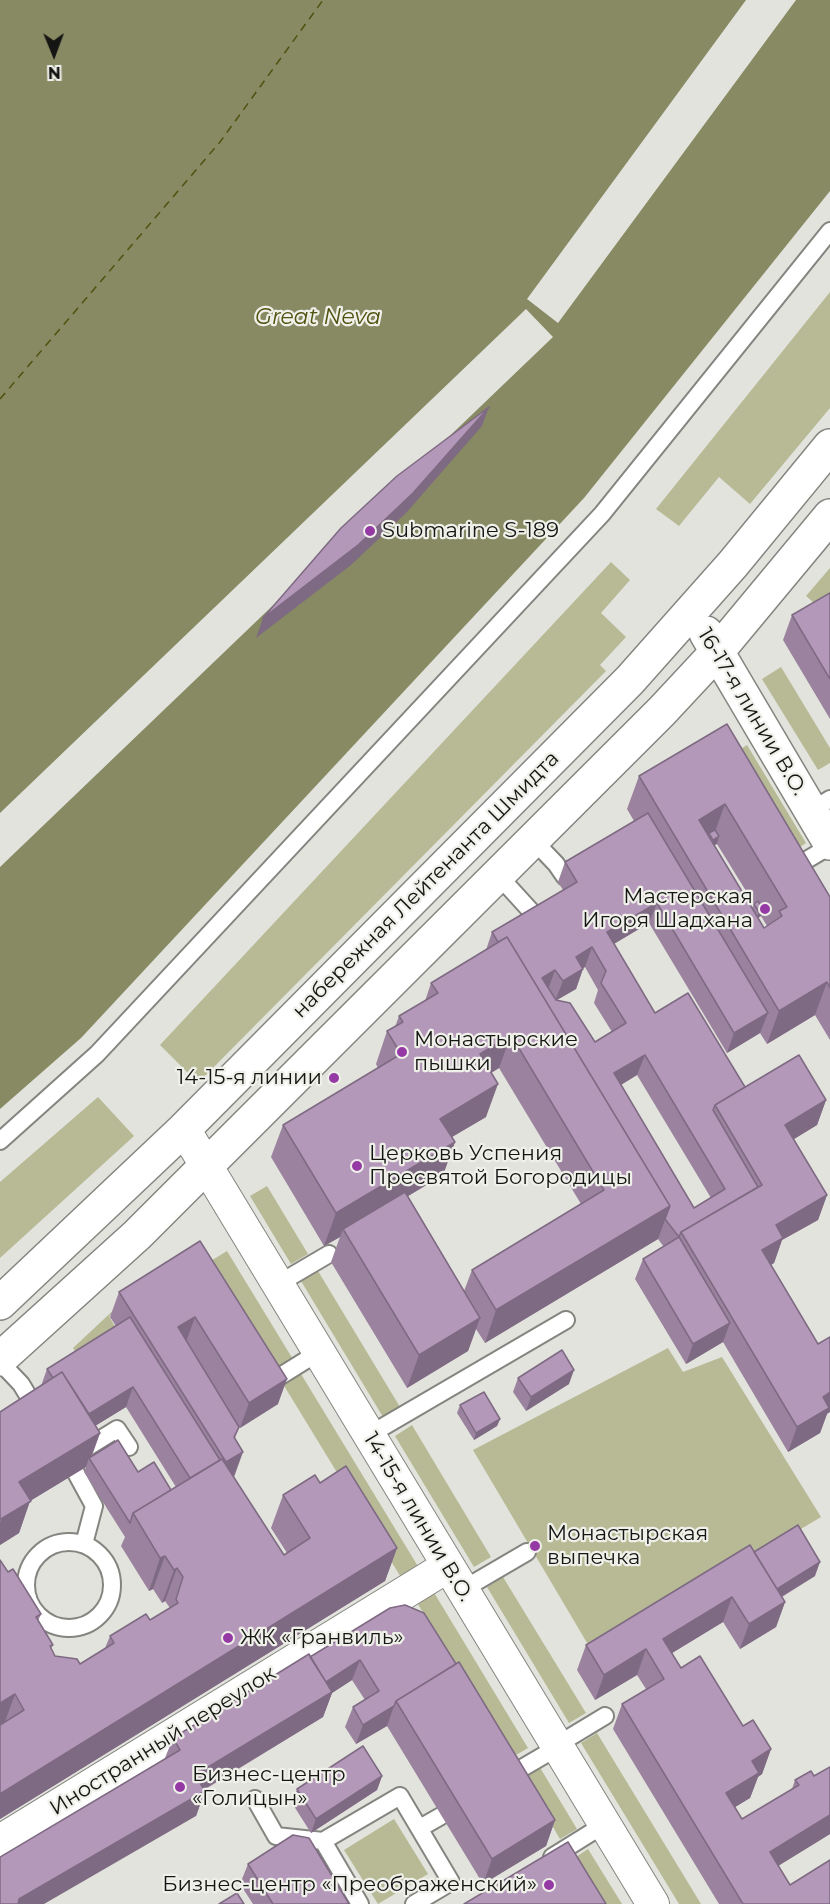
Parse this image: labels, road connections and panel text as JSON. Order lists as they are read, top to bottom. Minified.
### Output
{"streets":{"street":["16-17-я линии В.О.","набережная Лейтенанта Шмидта","14-15-я линии В.О.","Иностранный переулок"]},"crossings":[["16-17-я линии В.О.","набережная Лейтенанта Шмидта"],["набережная Лейтенанта Шмидта","14-15-я линии В.О."],["14-15-я линии В.О.","Иностранный переулок"]],"water":["Great Neva"],"places":["Submarine S-189","Мастерская Игоря Шадхана","Монастырские пышки","14-15-я линии","Церковь Успения Пресвятой Богородицы","Монастырская выпечка","ЖК «Гранвиль»","Бизнес-центр «Голицын»","Бизнес-центр «Преображенский»"],"north":"bottom"}
